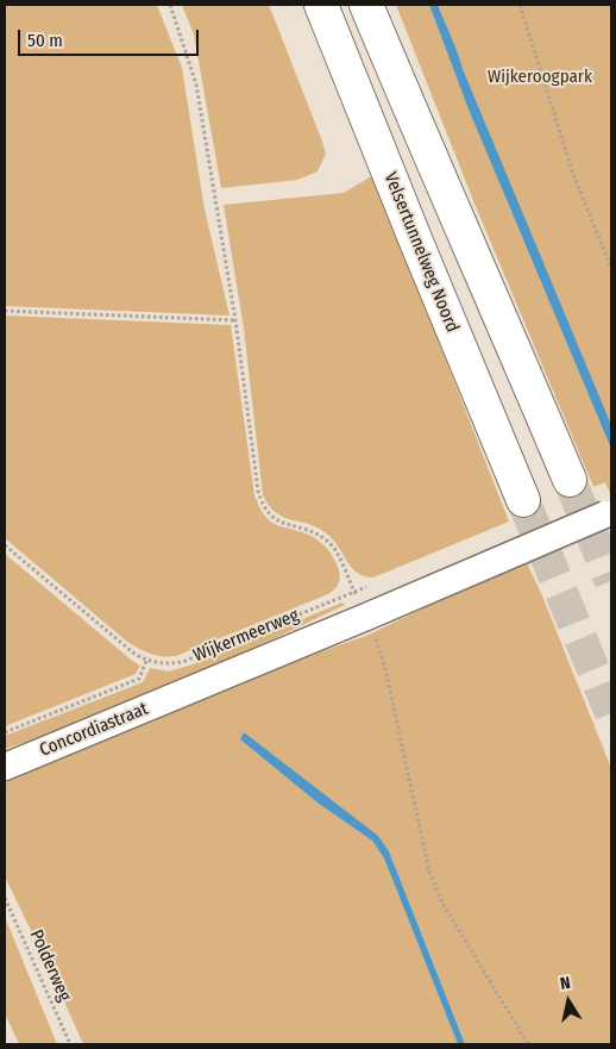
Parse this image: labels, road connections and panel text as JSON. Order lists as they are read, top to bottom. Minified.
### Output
{"streets":{"highway":["Velsertunnelweg Noord"],"street":["Wijkermeerweg","Concordiastraat"],"path":["Polderweg"]},"crossings":[["Wijkermeerweg","Concordiastraat"]],"parks":["Wijkeroogpark"],"scale_bar":"50 m","north":"top"}
